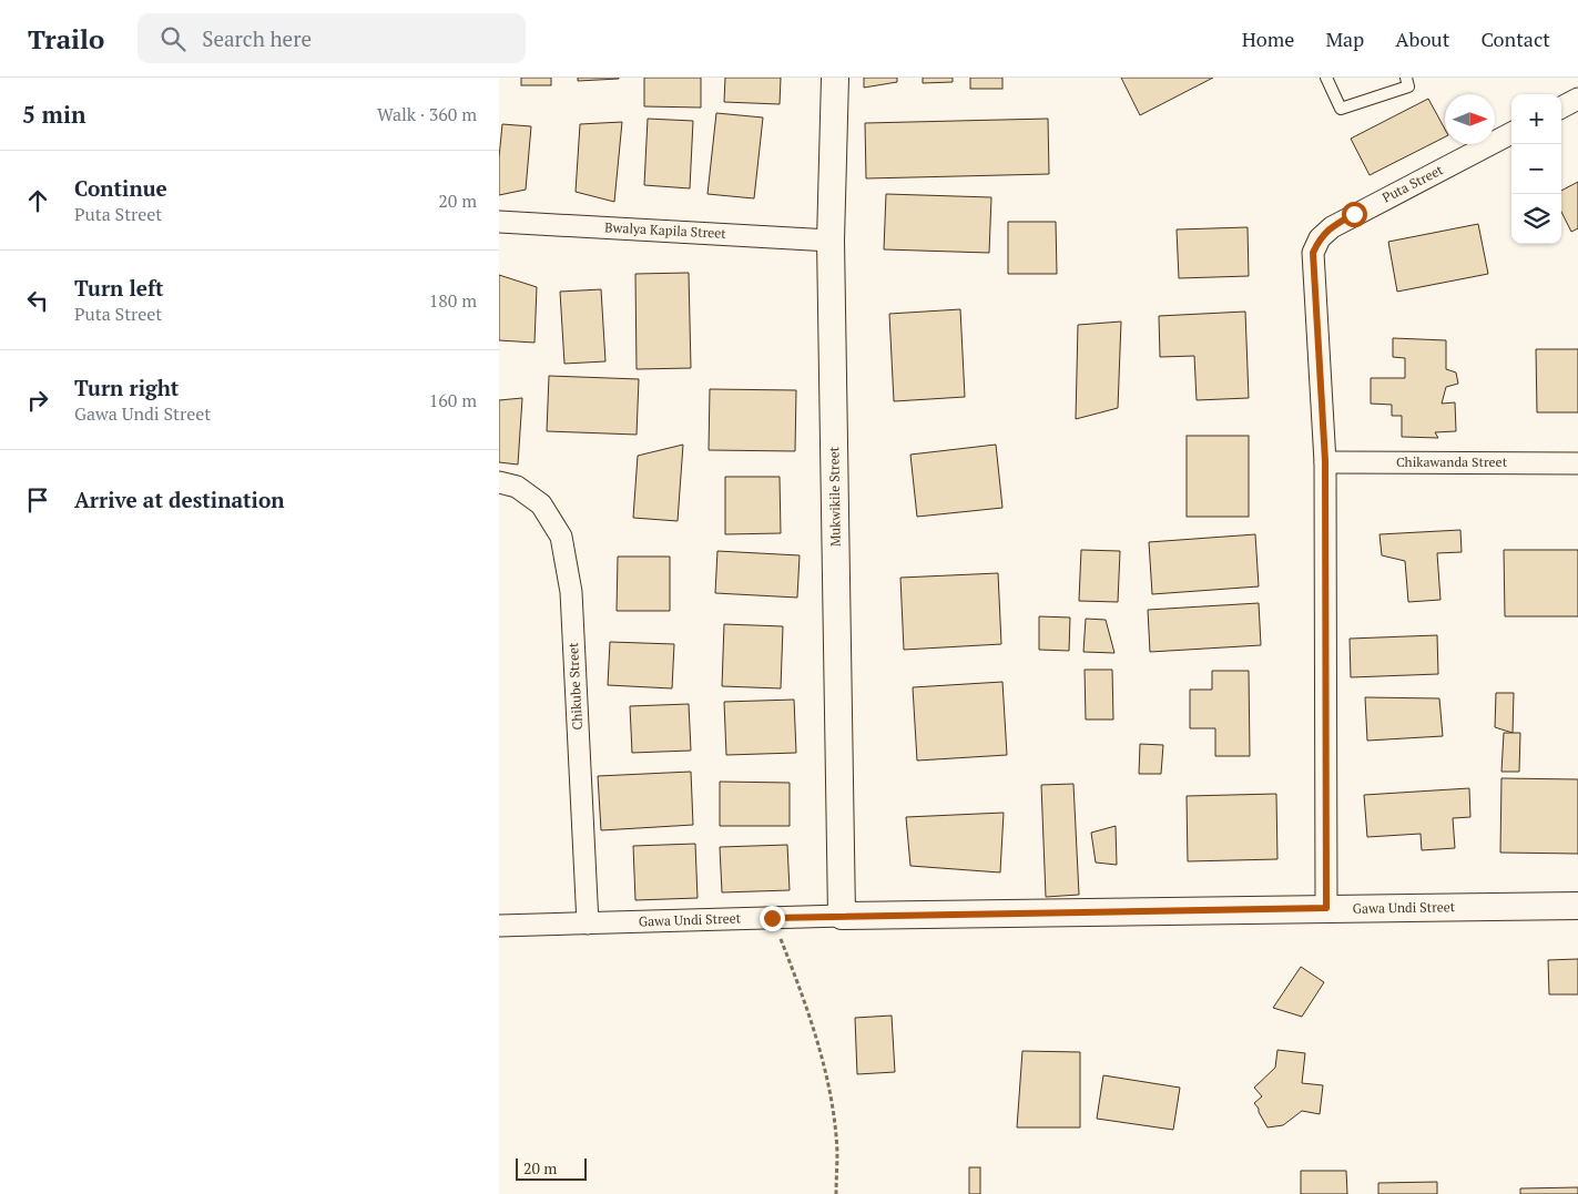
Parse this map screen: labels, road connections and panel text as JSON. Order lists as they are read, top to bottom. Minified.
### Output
{"streets":{"street":["Puta Street","Bwalya Kapila Street","Chikawanda Street","Mukwikile Street","Chikube Street","Gawa Undi Street"]},"crossings":[["Puta Street","Chikawanda Street"],["Puta Street","Gawa Undi Street"],["Bwalya Kapila Street","Mukwikile Street"],["Mukwikile Street","Gawa Undi Street"],["Chikube Street","Gawa Undi Street"]],"scale_bar":"20 m","north":"right","page":{"header":"Trailo","search":"Search here","nav":["Home","Map","About","Contact"],"heading":["5 min","Walk · 360 m"],"map_buttons":["+","−"],"list":[["Continue","Puta Street","20 m"],["Turn left","Puta Street","180 m"],["Turn right","Gawa Undi Street","160 m"],"Arrive at destination"],"scale":"20 m"}}
